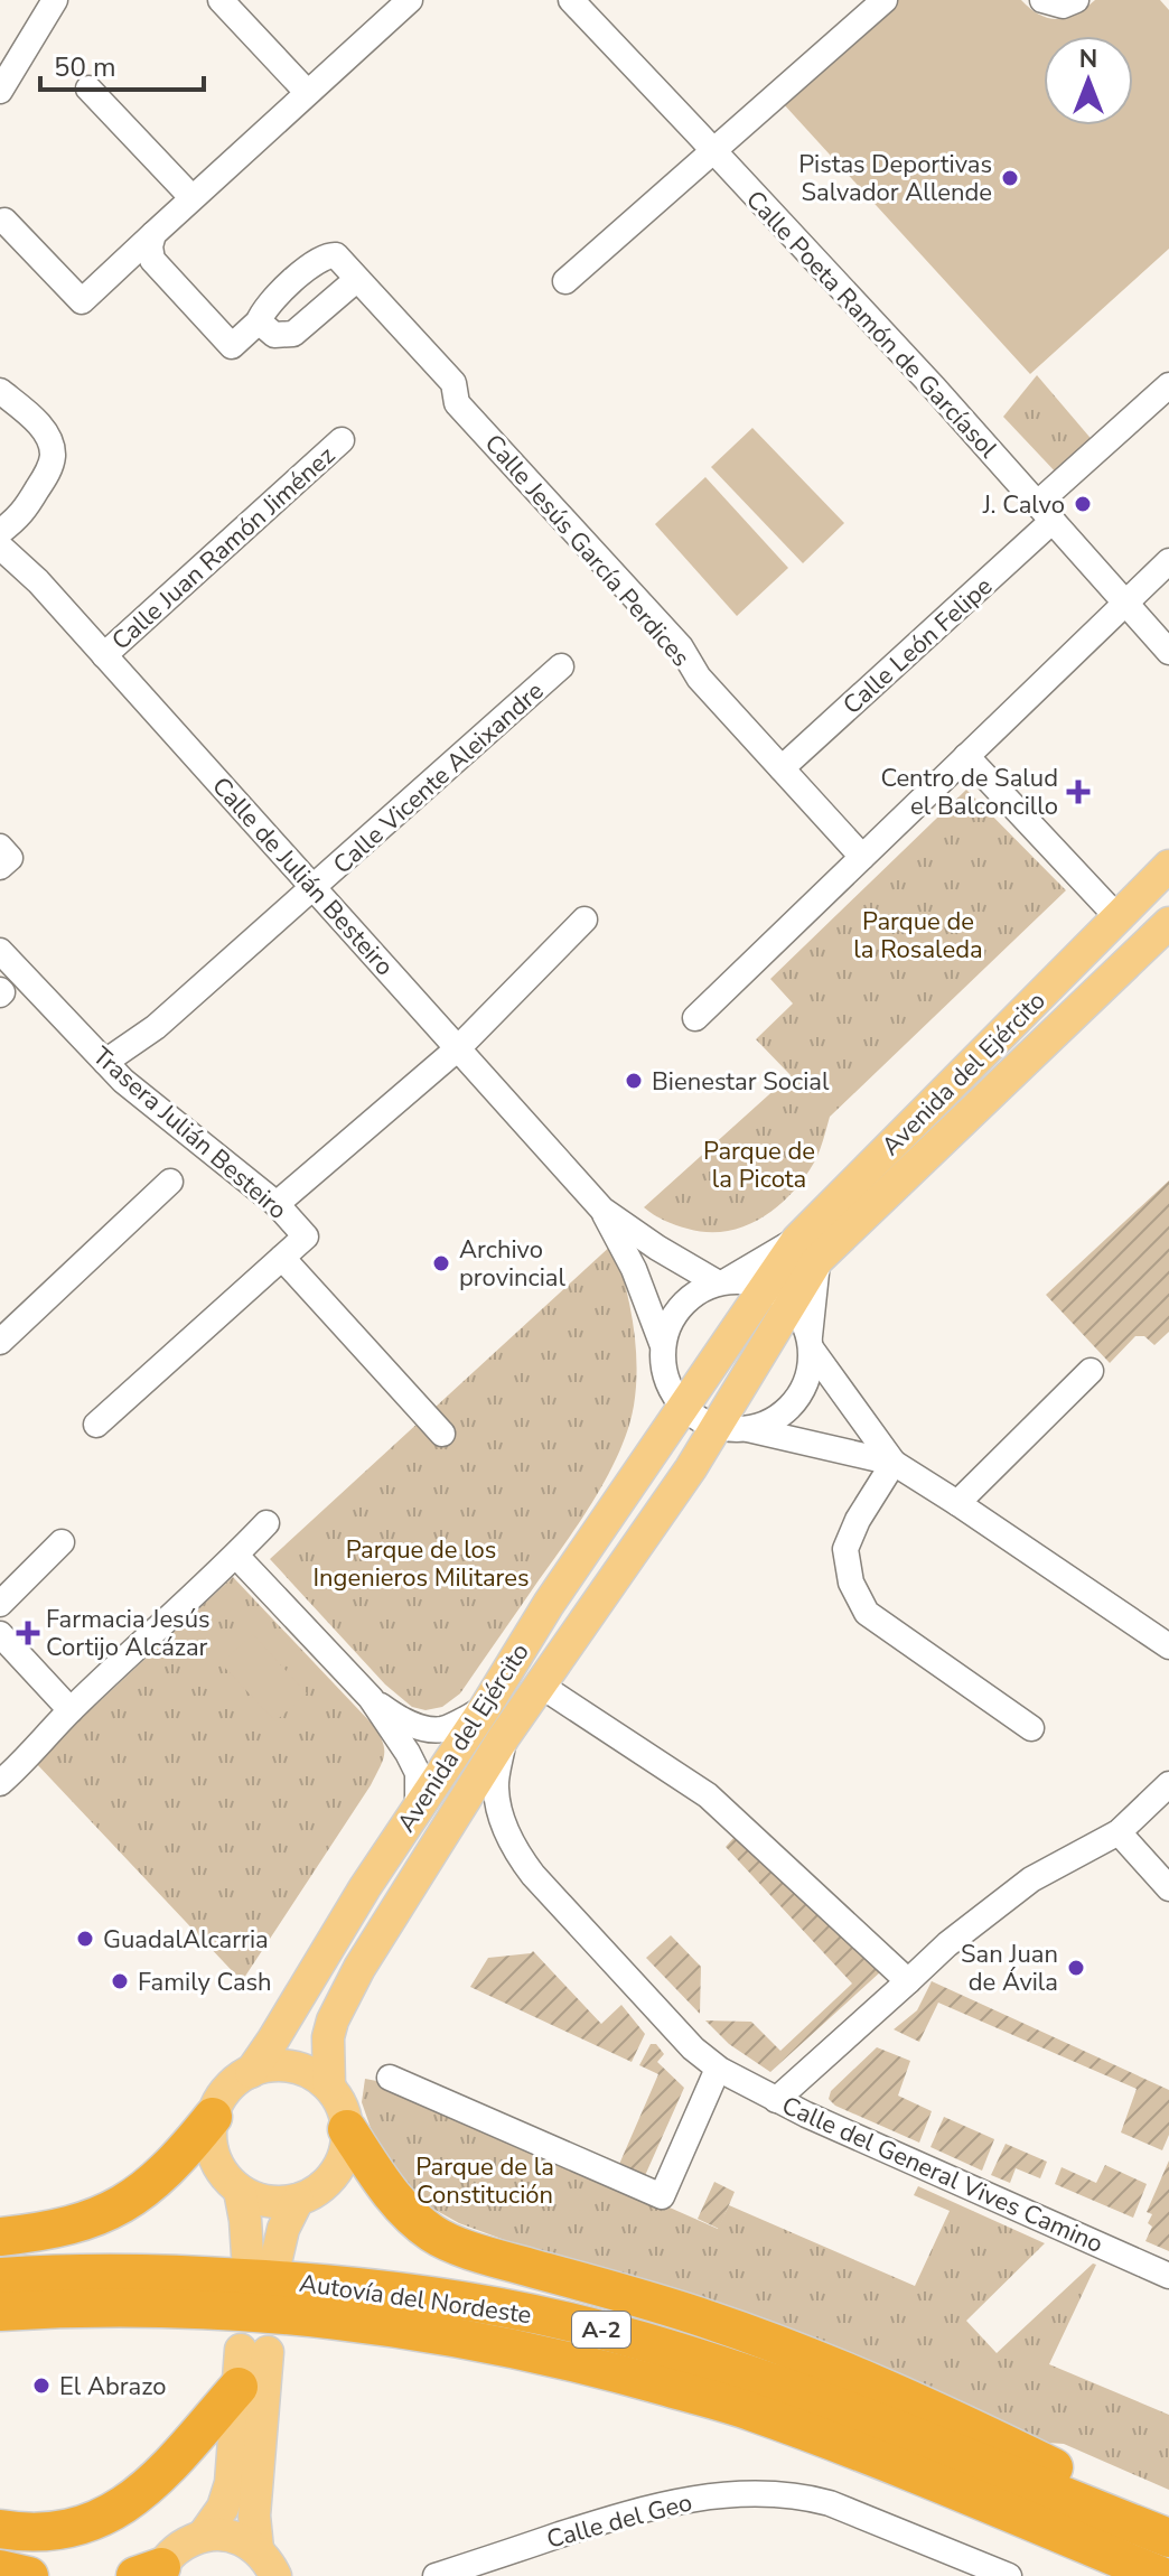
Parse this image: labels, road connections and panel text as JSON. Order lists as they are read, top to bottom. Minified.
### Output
{"streets":{"highway":["Autovía del Nordeste","A-2"],"main road":["Avenida del Ejército"],"street":["Calle Poeta Ramón de Garcíasol","Calle Juan Ramón Jiménez","Calle Jesús García Perdices","Calle León Felipe","Calle Vicente Aleixandre","Calle de Julián Besteiro","Trasera Julián Besteiro","Calle del General Vives Camino","Calle del Geo"]},"crossings":[["Calle Poeta Ramón de Garcíasol","Calle León Felipe"],["Calle Juan Ramón Jiménez","Calle de Julián Besteiro"],["Calle Jesús García Perdices","Calle León Felipe"],["Calle Vicente Aleixandre","Calle de Julián Besteiro"],["Calle Vicente Aleixandre","Trasera Julián Besteiro"],["Avenida del Ejército","Calle del General Vives Camino"]],"parks":["Parque de la Rosaleda","Parque de la Picota","Parque de los Ingenieros Militares","Parque de la Constitución"],"places":{"other":["Pistas Deportivas Salvador Allende","J. Calvo","Bienestar Social","Archivo provincial","GuadalAlcarria","San Juan de Ávila","Family Cash","El Abrazo"],"health":["Centro de Salud el Balconcillo","Farmacia Jesús Cortijo Alcázar"]},"scale_bar":"50 m","north":"top"}
